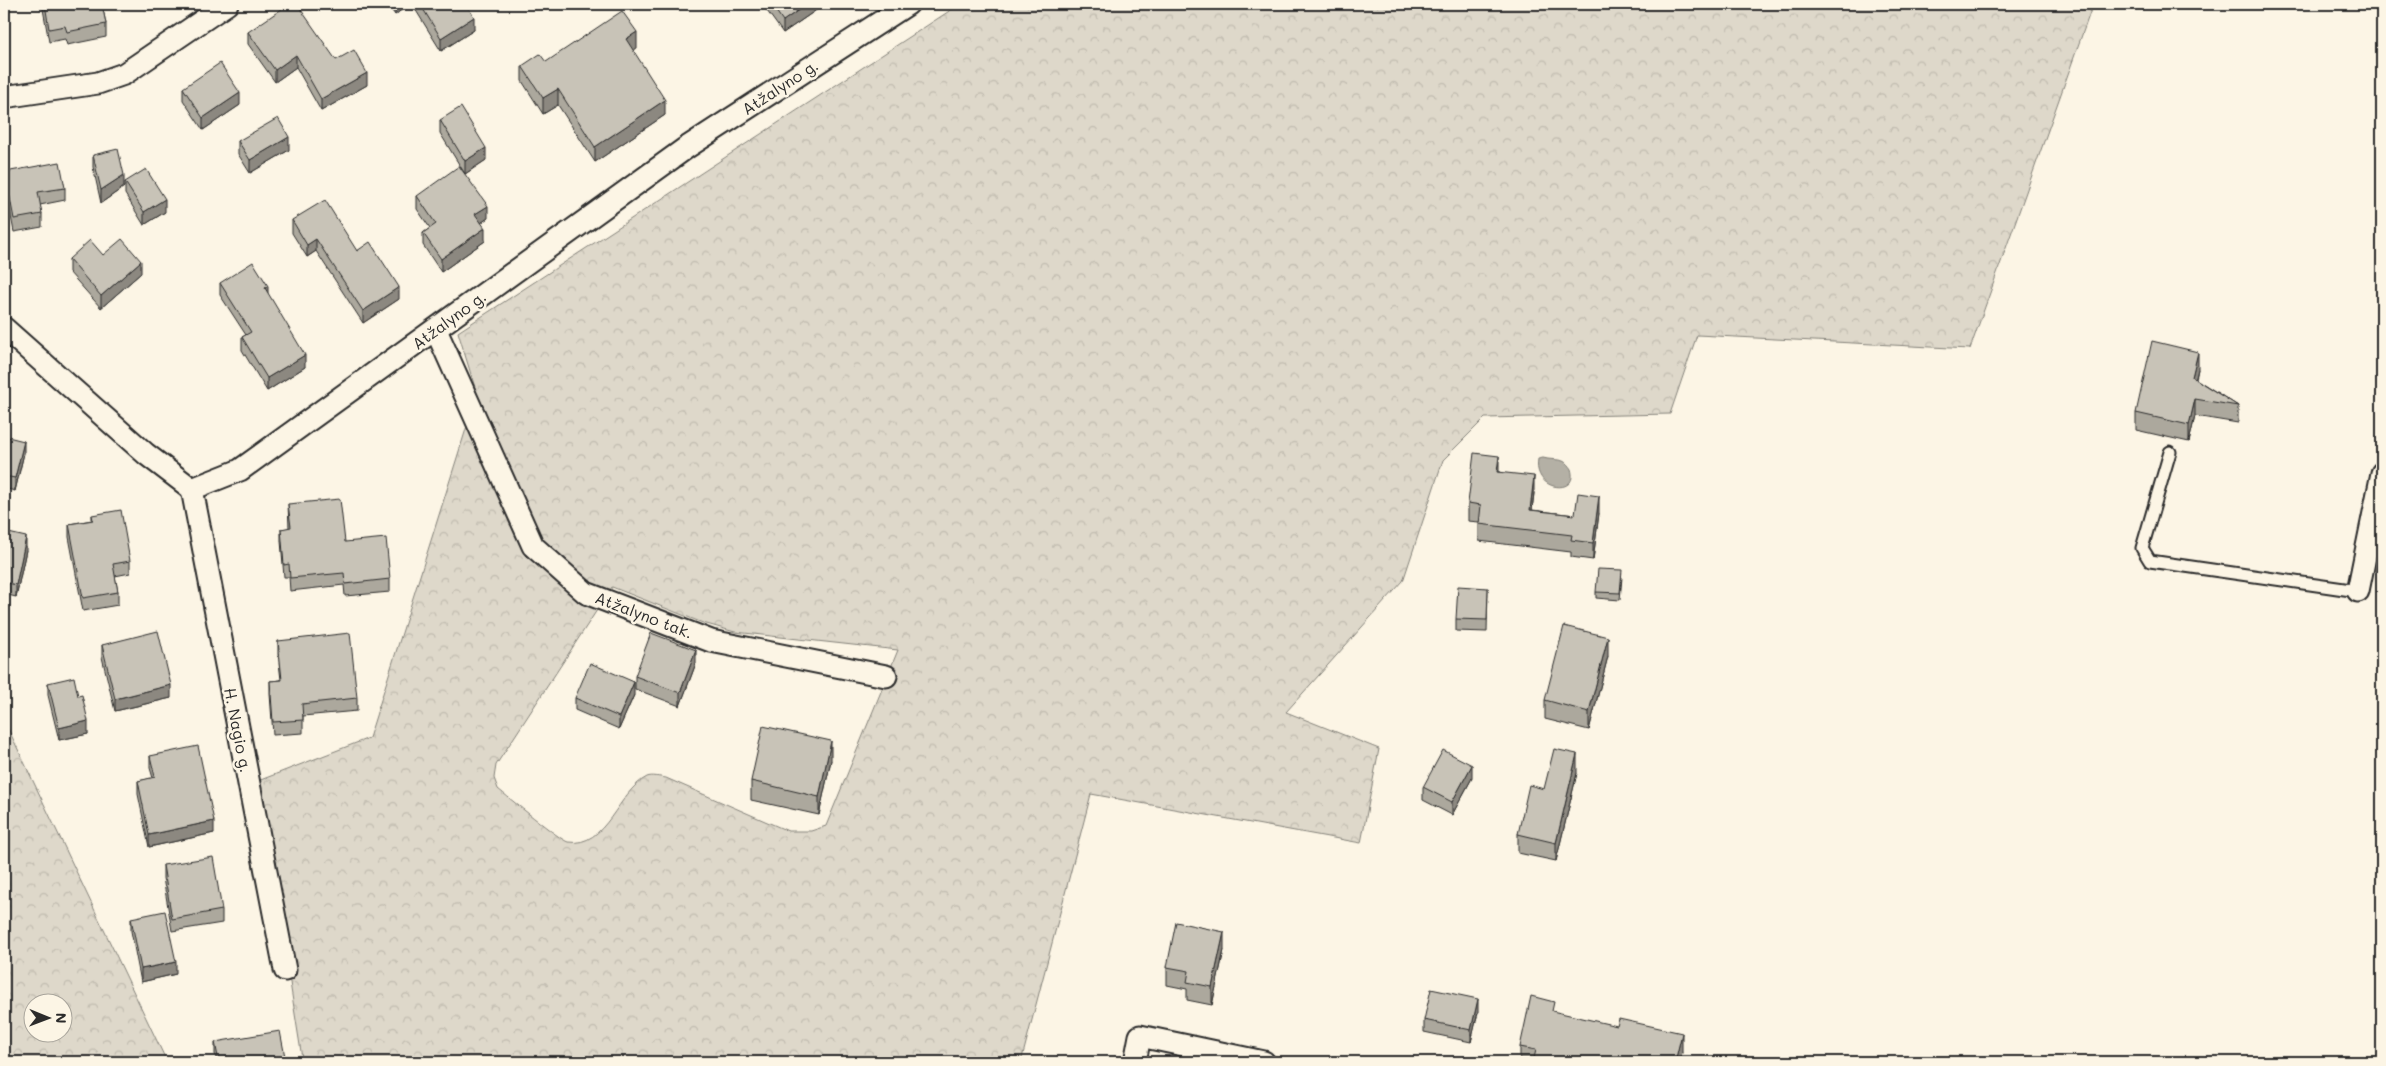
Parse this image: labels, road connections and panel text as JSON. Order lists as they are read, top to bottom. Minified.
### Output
{"streets":{"street":["Atžalyno g.","Atžalyno tak.","H. Nagio g."]},"crossings":[["Atžalyno g.","Atžalyno tak."],["Atžalyno g.","H. Nagio g."]],"north":"right"}
